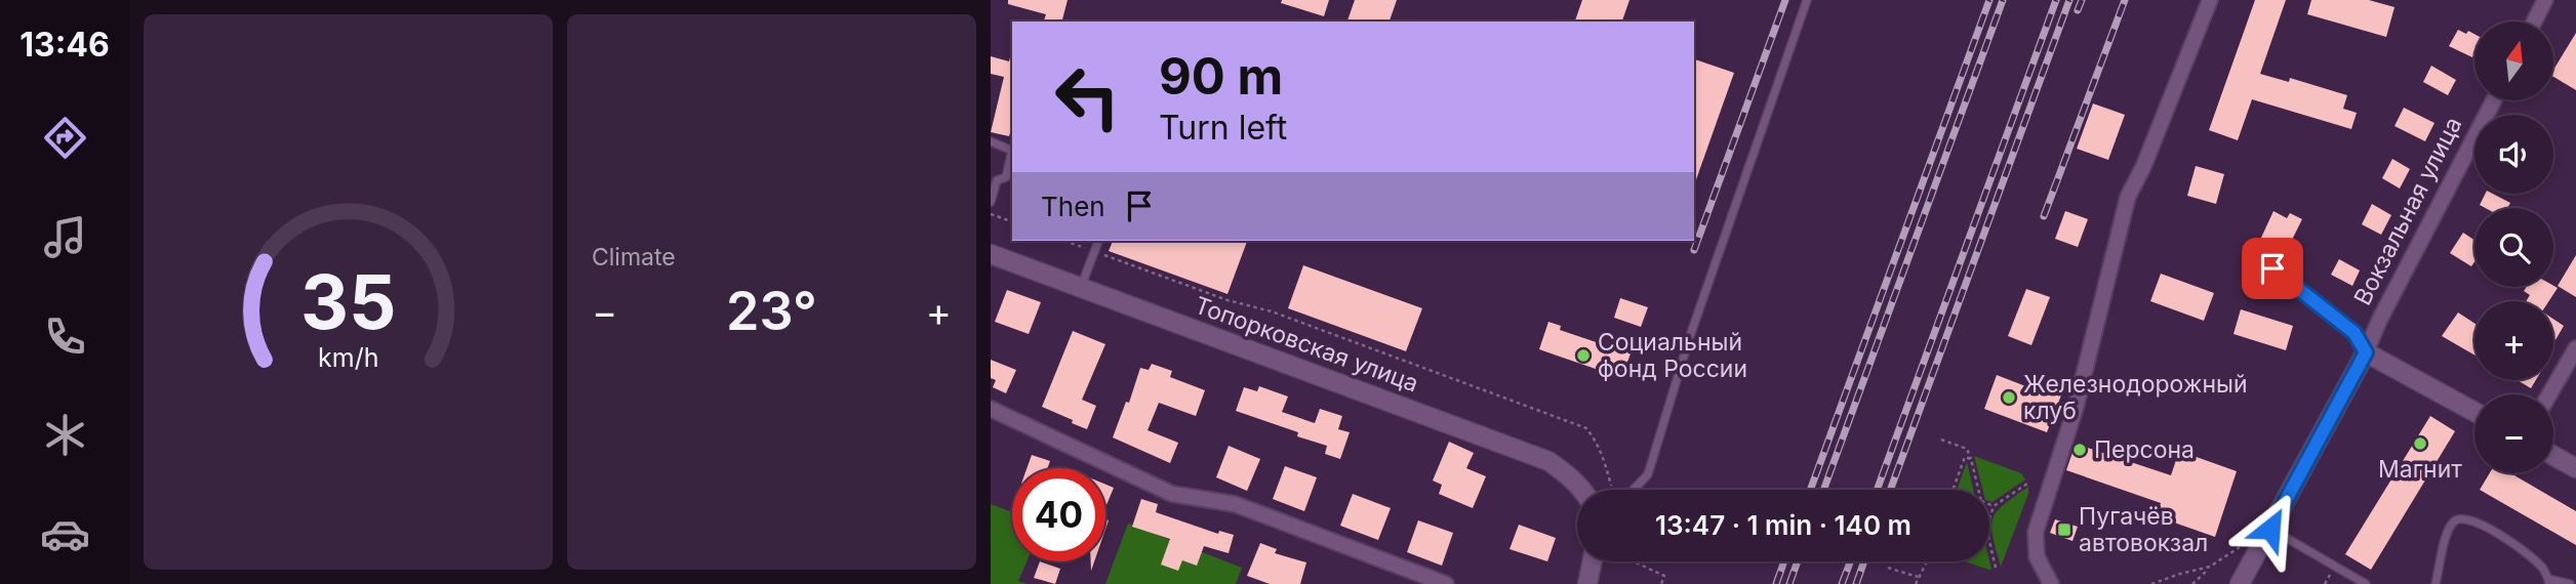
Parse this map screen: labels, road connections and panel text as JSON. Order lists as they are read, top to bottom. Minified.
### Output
{"streets":{"street":["Вокзальная улица","Топорковская улица"]},"places":{"other":["Социальный фонд России","Железнодорожный клуб","Магнит","Персона"],"transit":["Пугачёв автовокзал"]},"north":"top","page":{"tabs":"13:46","tile":"Climate","map_buttons":["+","−"],"turn":["90 m","Turn left"],"then":"Then","heat":["−","23°","+"],"limit":"40","trip":"13:47 · 1 min · 140 m","gauge":["35","km/h"]}}
